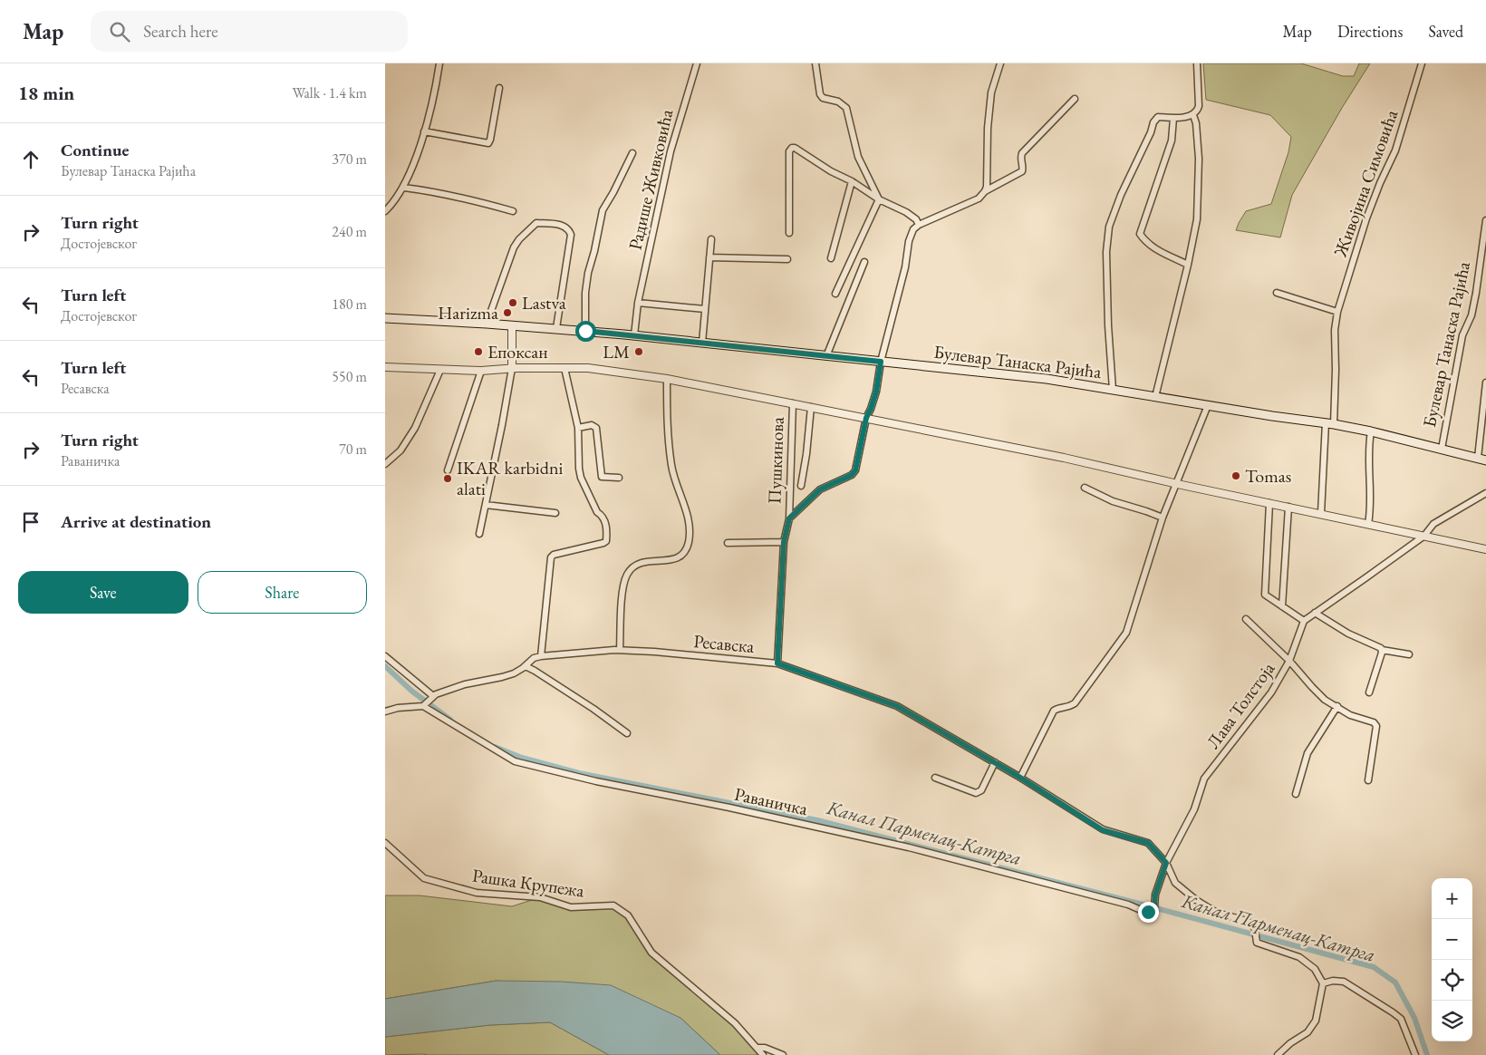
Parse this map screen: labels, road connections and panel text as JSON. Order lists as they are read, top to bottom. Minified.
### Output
{"streets":{"main road":["Булевар Танаска Рајића"],"street":["Радише Живковића","Живојина Симовића","Пушкинова","Ресавска","Лава Толстоја","Раваничка","Рашка Крупежа"]},"crossings":[["Радише Живковића","Булевар Танаска Рајића"],["Живојина Симовића","Булевар Танаска Рајића"],["Пушкинова","Ресавска"],["Ресавска","Лава Толстоја"],["Ресавска","Раваничка"],["Лава Толстоја","Раваничка"]],"water":["Канал Парменац-Катрга"],"places":["Lastva","Harizma","Епоксан","LM","Tomas","IKAR karbidni alati"],"page":{"header":"Map","search":"Search here","nav":["Map","Directions","Saved"],"heading":["18 min","Walk · 1.4 km"],"list":[["Continue","Булевар Танаска Рајића","370 m"],["Turn right","Достојевског","240 m"],["Turn left","Достојевског","180 m"],["Turn left","Ресавска","550 m"],["Turn right","Раваничка","70 m"],"Arrive at destination"],"buttons":["Save","Share"],"map_buttons":["+","−"]}}
